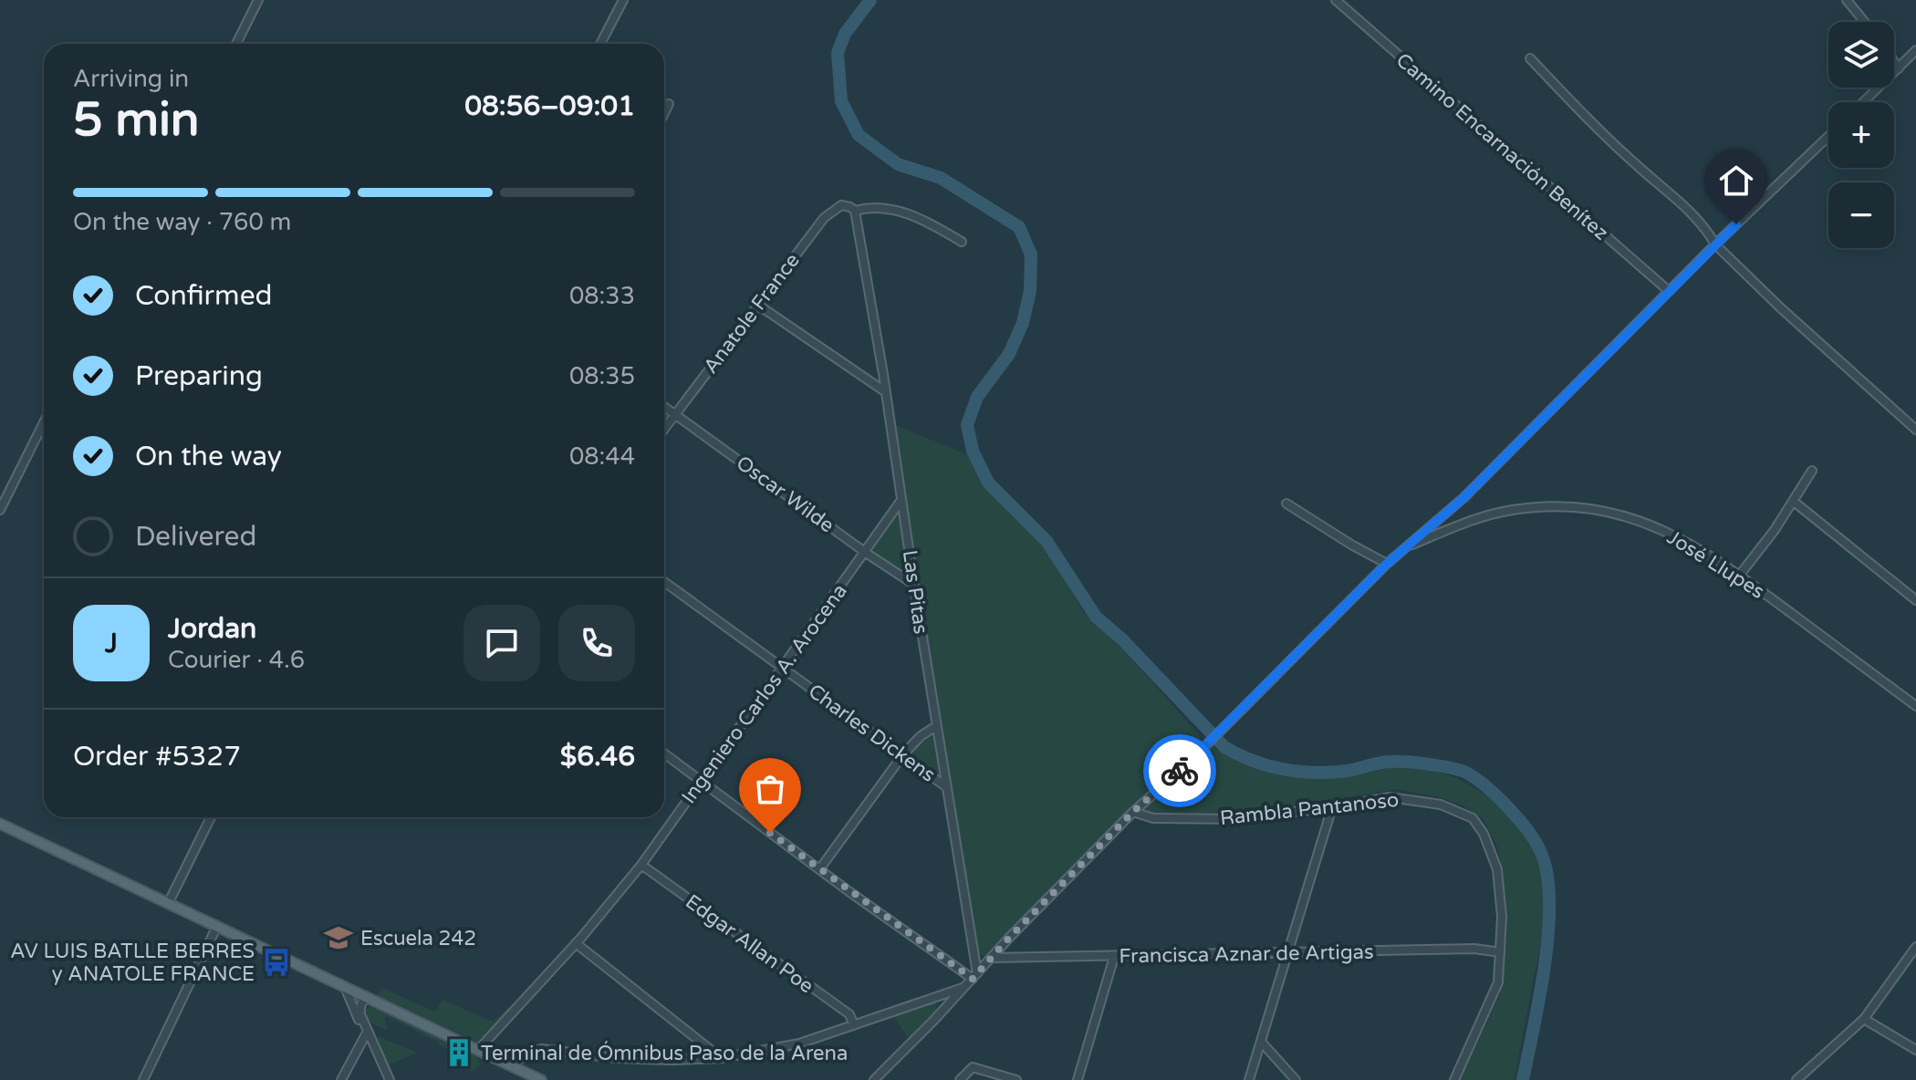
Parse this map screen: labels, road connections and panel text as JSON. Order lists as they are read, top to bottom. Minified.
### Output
{"streets":{"street":["Camino Encarnación Benítez","Anatole France","Oscar Wilde","José Llupes","Las Pitas","Ingeniero Carlos A. Arocena","Charles Dickens","Rambla Pantanoso","Edgar Allan Poe","Francisca Aznar de Artigas"]},"crossings":[["Anatole France","Oscar Wilde"],["Anatole France","Las Pitas"],["Oscar Wilde","Las Pitas"],["Oscar Wilde","Ingeniero Carlos A. Arocena"],["Las Pitas","Ingeniero Carlos A. Arocena"],["Las Pitas","Charles Dickens"],["Ingeniero Carlos A. Arocena","Charles Dickens"],["Ingeniero Carlos A. Arocena","Edgar Allan Poe"],["Rambla Pantanoso","Francisca Aznar de Artigas"]],"places":{"school or university":["Escuela 242"],"bus stop":["AV LUIS BATLLE BERRES y ANATOLE FRANCE"],"building":["Terminal de Ómnibus Paso de la Arena"]},"page":{"map_buttons":["+","−"],"heading":["5 min","Arriving in","08:56–09:01"],"panel":["Jordan","Courier · 4.6","Order #5327","$6.46"],"bar":"On the way · 760 m","list":[["Confirmed","08:33"],["Preparing","08:35"],["On the way","08:44"],"Delivered"],"round":"J"}}
